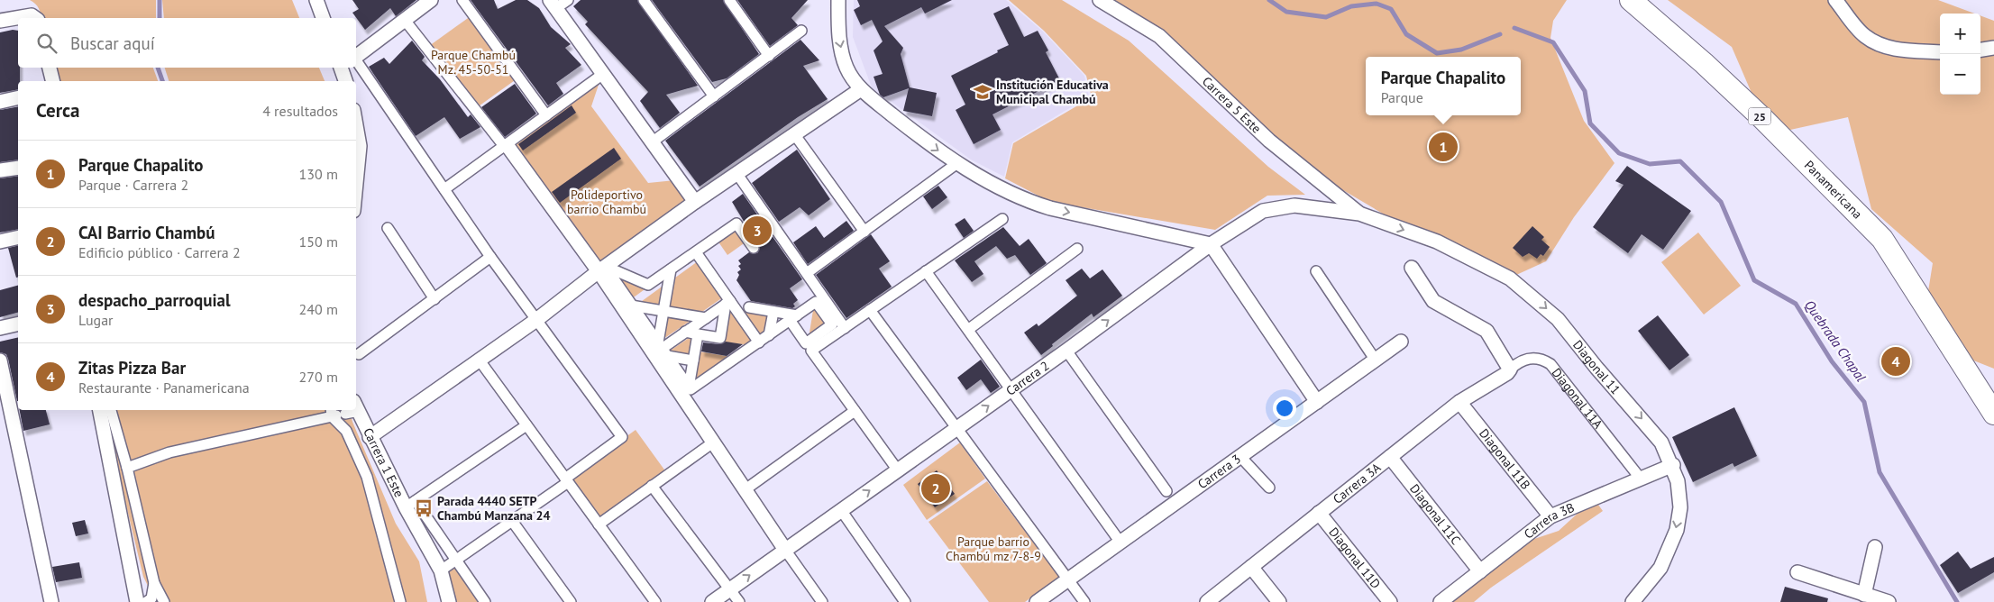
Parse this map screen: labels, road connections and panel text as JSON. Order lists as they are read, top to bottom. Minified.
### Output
{"streets":{"main road":["25","Panamericana"],"street":["Carrera 5 Este","Diagonal 11","Carrera 2","Diagonal 11A","Diagonal 11B","Carrera 1 Este","Carrera 3","Carrera 3A","Diagonal 11C","Carrera 3B","Diagonal 11D"]},"crossings":[["Carrera 5 Este","Diagonal 11"],["Carrera 5 Este","Carrera 2"],["Diagonal 11","Carrera 2"],["Diagonal 11","Carrera 3B"],["Diagonal 11A","Carrera 3A"],["Diagonal 11A","Carrera 3B"],["Diagonal 11B","Carrera 3A"],["Diagonal 11B","Carrera 3B"],["Carrera 3A","Diagonal 11C"],["Carrera 3A","Diagonal 11D"],["Diagonal 11C","Carrera 3B"]],"water":["Quebrada Chapal"],"parks":["Parque Chambú Mz. 45-50-51","Polideportivo barrio Chambú","Parque barrio Chambú mz 7-8-9"],"places":{"school or university":["Institución Educativa Municipal Chambú"],"bus stop":["Parada 4440 SETP Chambú Manzana 24"]},"page":{"map_buttons":["+","−"],"search":"Buscar aquí","popup":["Parque Chapalito","Parque"],"heading":["Cerca","4 resultados"],"pins":["1","3","4","2"],"list":[{"mark":"1","name":"Parque Chapalito","note":"Parque · Carrera 2","value":"130 m"},{"mark":"2","name":"CAI Barrio Chambú","note":"Edificio público · Carrera 2","value":"150 m"},{"mark":"3","name":"despacho_parroquial","note":"Lugar","value":"240 m"},{"mark":"4","name":"Zitas Pizza Bar","note":"Restaurante · Panamericana","value":"270 m"}]}}
